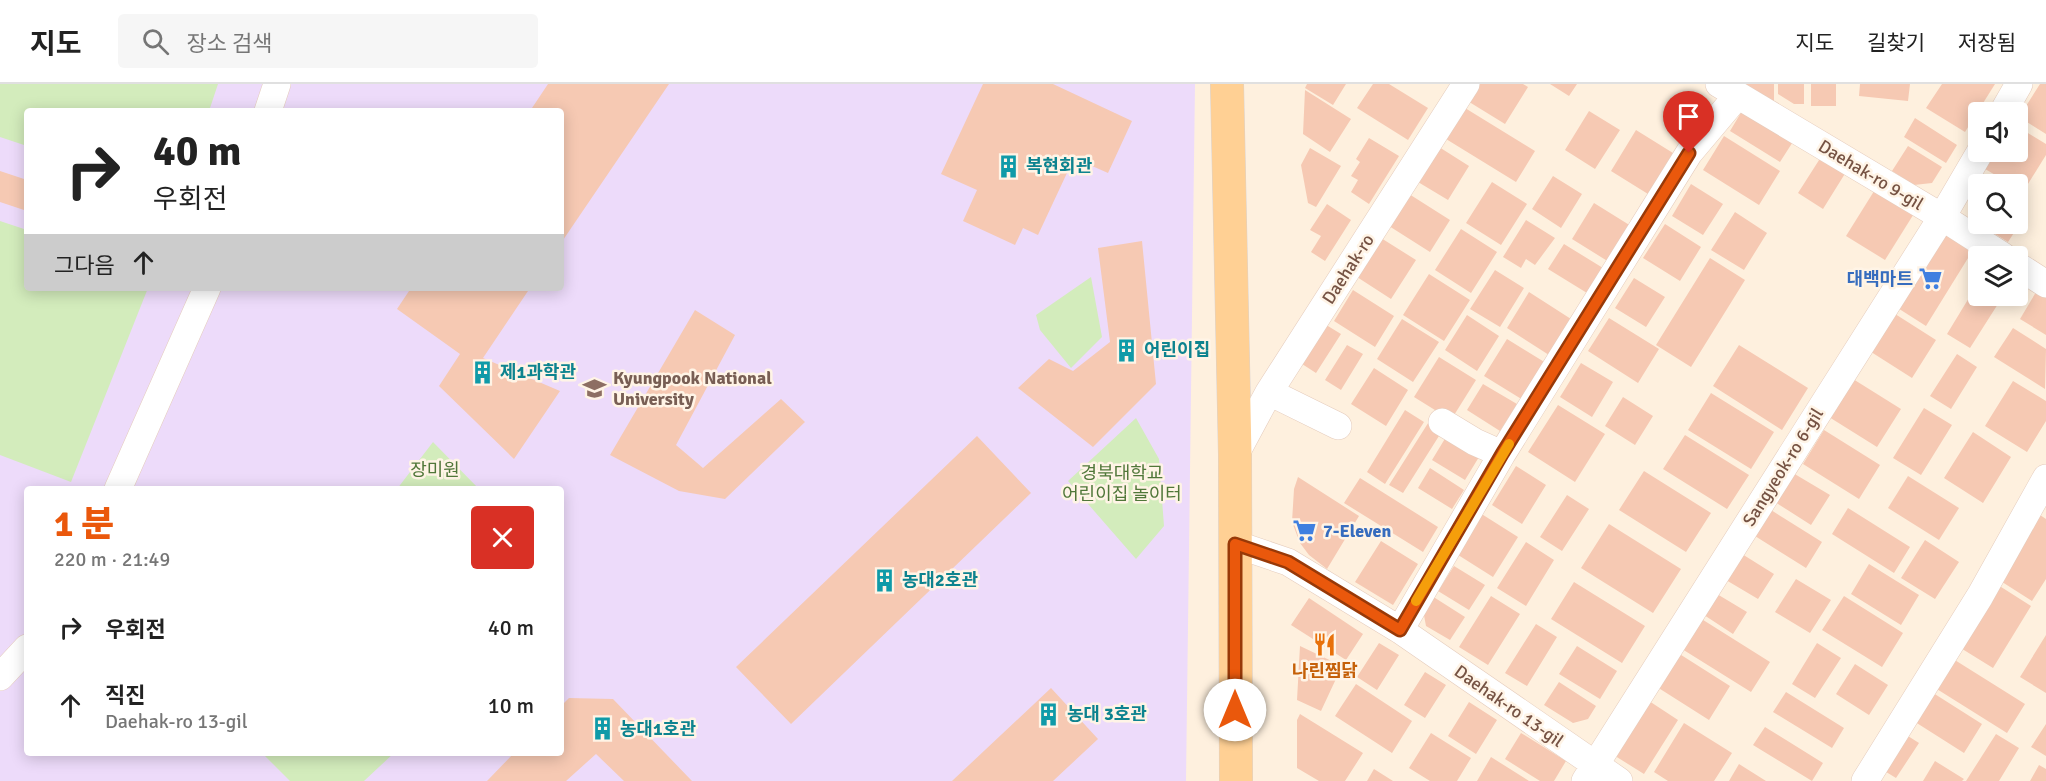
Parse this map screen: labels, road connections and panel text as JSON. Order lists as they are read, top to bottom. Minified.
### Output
{"streets":{"main road":["Daehak-ro"],"street":["Daehak-ro 9-gil","Sangyeok-ro 6-gil","Daehak-ro 13-gil"]},"crossings":[["Daehak-ro 9-gil","Sangyeok-ro 6-gil"],["Daehak-ro","Daehak-ro 13-gil"],["Sangyeok-ro 6-gil","Daehak-ro 13-gil"]],"parks":["장미원","경북대학교 어린이집 놀이터"],"places":{"building":["복현회관","어린이집","제1과학관","농대2호관","농대 3호관","농대1호관"],"supermarket":["대백마트","7-Eleven"],"school or university":["Kyungpook National University"],"restaurant":["나린찜닭"]},"page":{"header":"지도","search":"장소 검색","nav":["지도","길찾기","저장됨"],"turn":["40 m","우회전"],"then":"그다음","heading":["1 분","220 m · 21:49"],"list":[{"name":"우회전","value":"40 m"},{"name":"직진","note":"Daehak-ro 13-gil","value":"10 m"}]}}
